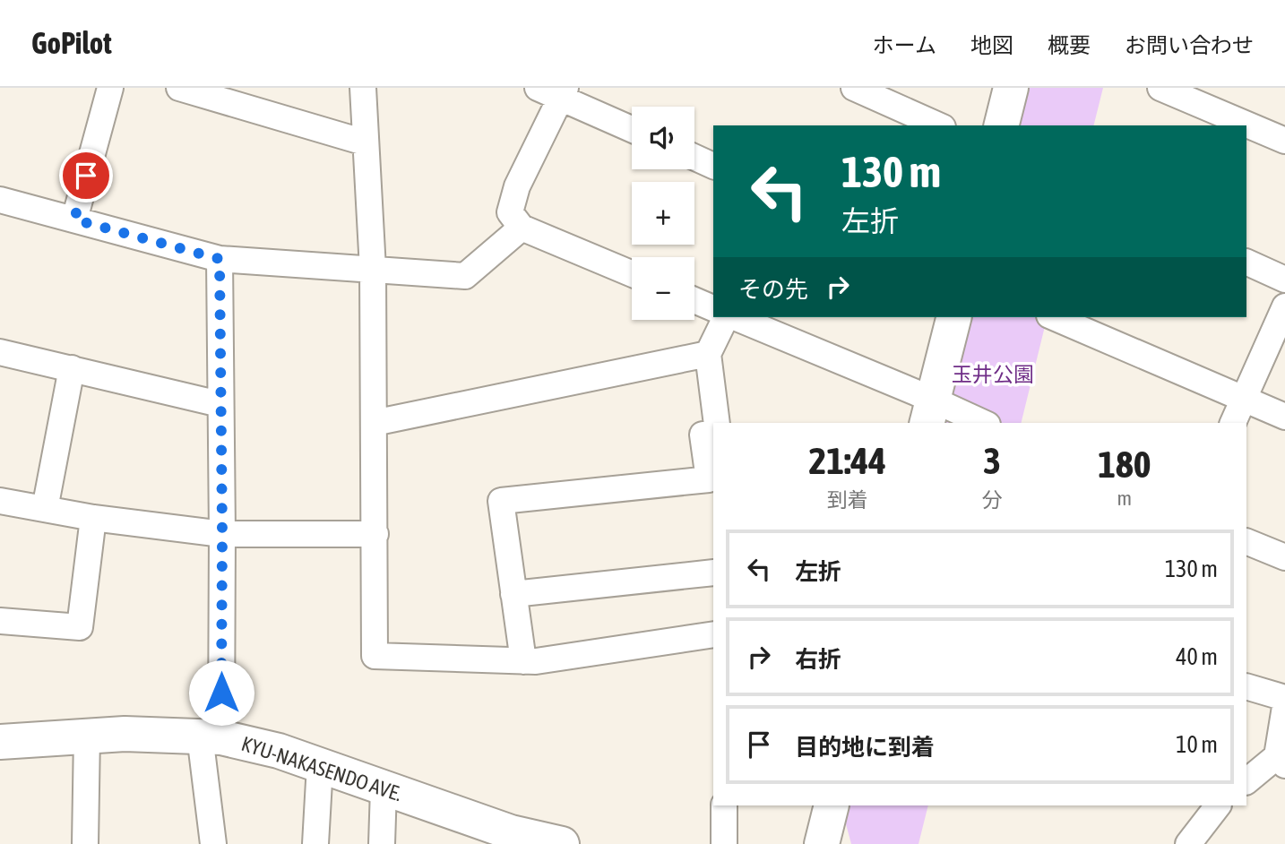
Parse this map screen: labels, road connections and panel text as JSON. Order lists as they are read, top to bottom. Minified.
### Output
{"streets":{"main road":["KYU-NAKASENDO AVE."]},"parks":["玉井公園"],"page":{"header":"GoPilot","nav":["ホーム","地図","概要","お問い合わせ"],"map_buttons":["+","−"],"turn":["130 m","左折"],"then":"その先","eta":["21:44","到着","3","分","180","m"],"list":[{"name":"左折","value":"130 m"},{"name":"右折","value":"40 m"},{"name":"目的地に到着","value":"10 m"}]}}
